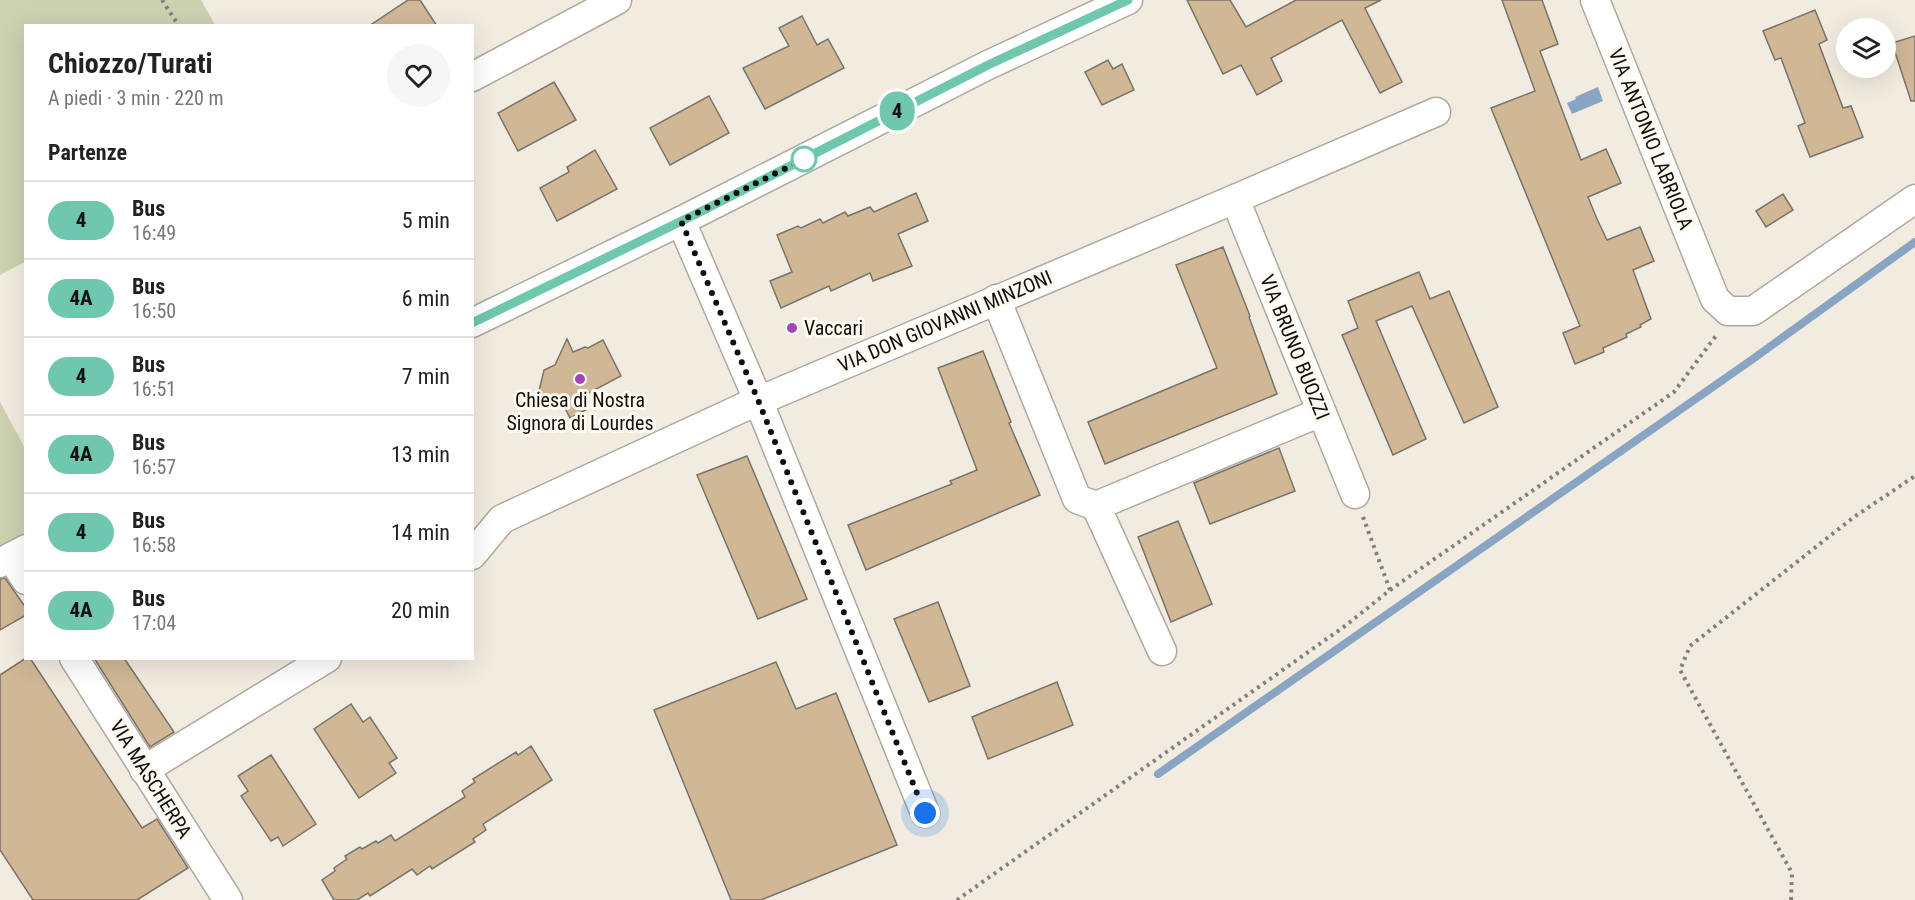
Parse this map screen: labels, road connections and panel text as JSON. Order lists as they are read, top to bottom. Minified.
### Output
{"streets":{"street":["VIA ANTONIO LABRIOLA","VIA DON GIOVANNI MINZONI","VIA BRUNO BUOZZI","VIA MASCHERPA"]},"crossings":[["VIA DON GIOVANNI MINZONI","VIA BRUNO BUOZZI"]],"places":["Vaccari","Chiesa di Nostra Signora di Lourdes"],"lines":["bus line 4"],"page":{"on_map":"4","heading":[["Chiozzo/Turati","A piedi · 3 min · 220 m"],"Partenze"],"list":[{"mark":"4","name":"Bus","note":"16:49","value":"5 min"},{"mark":"4A","name":"Bus","note":"16:50","value":"6 min"},{"mark":"4","name":"Bus","note":"16:51","value":"7 min"},{"mark":"4A","name":"Bus","note":"16:57","value":"13 min"},{"mark":"4","name":"Bus","note":"16:58","value":"14 min"},{"mark":"4A","name":"Bus","note":"17:04","value":"20 min"}]}}
